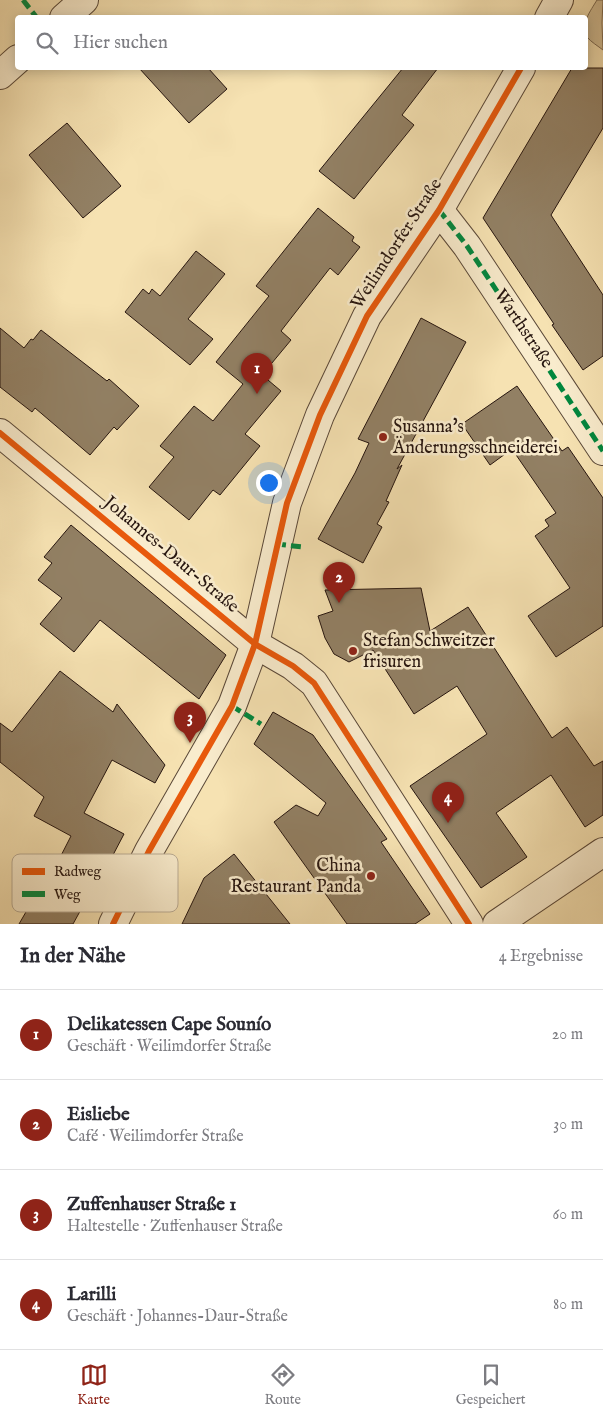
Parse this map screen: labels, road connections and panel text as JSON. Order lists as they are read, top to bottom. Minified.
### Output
{"streets":{"street":["Weilimdorfer Straße","Warthstraße","Johannes-Daur-Straße"]},"crossings":[["Weilimdorfer Straße","Warthstraße"],["Weilimdorfer Straße","Johannes-Daur-Straße"]],"places":["Susanna's Änderungsschneiderei","Stefan Schweitzer frisuren","China Restaurant Panda"],"legend":["Radweg","Weg"],"page":{"search":"Hier suchen","pins":["1","2","3","4"],"heading":["In der Nähe","4 Ergebnisse"],"list":[{"mark":"1","name":"Delikatessen Cape Sounío","note":"Geschäft · Weilimdorfer Straße","value":"20 m"},{"mark":"2","name":"Eisliebe","note":"Café · Weilimdorfer Straße","value":"30 m"},{"mark":"3","name":"Zuffenhauser Straße 1","note":"Haltestelle · Zuffenhauser Straße","value":"60 m"},{"mark":"4","name":"Larilli","note":"Geschäft · Johannes-Daur-Straße","value":"80 m"}],"nav":["Karte","Route","Gespeichert"]}}
